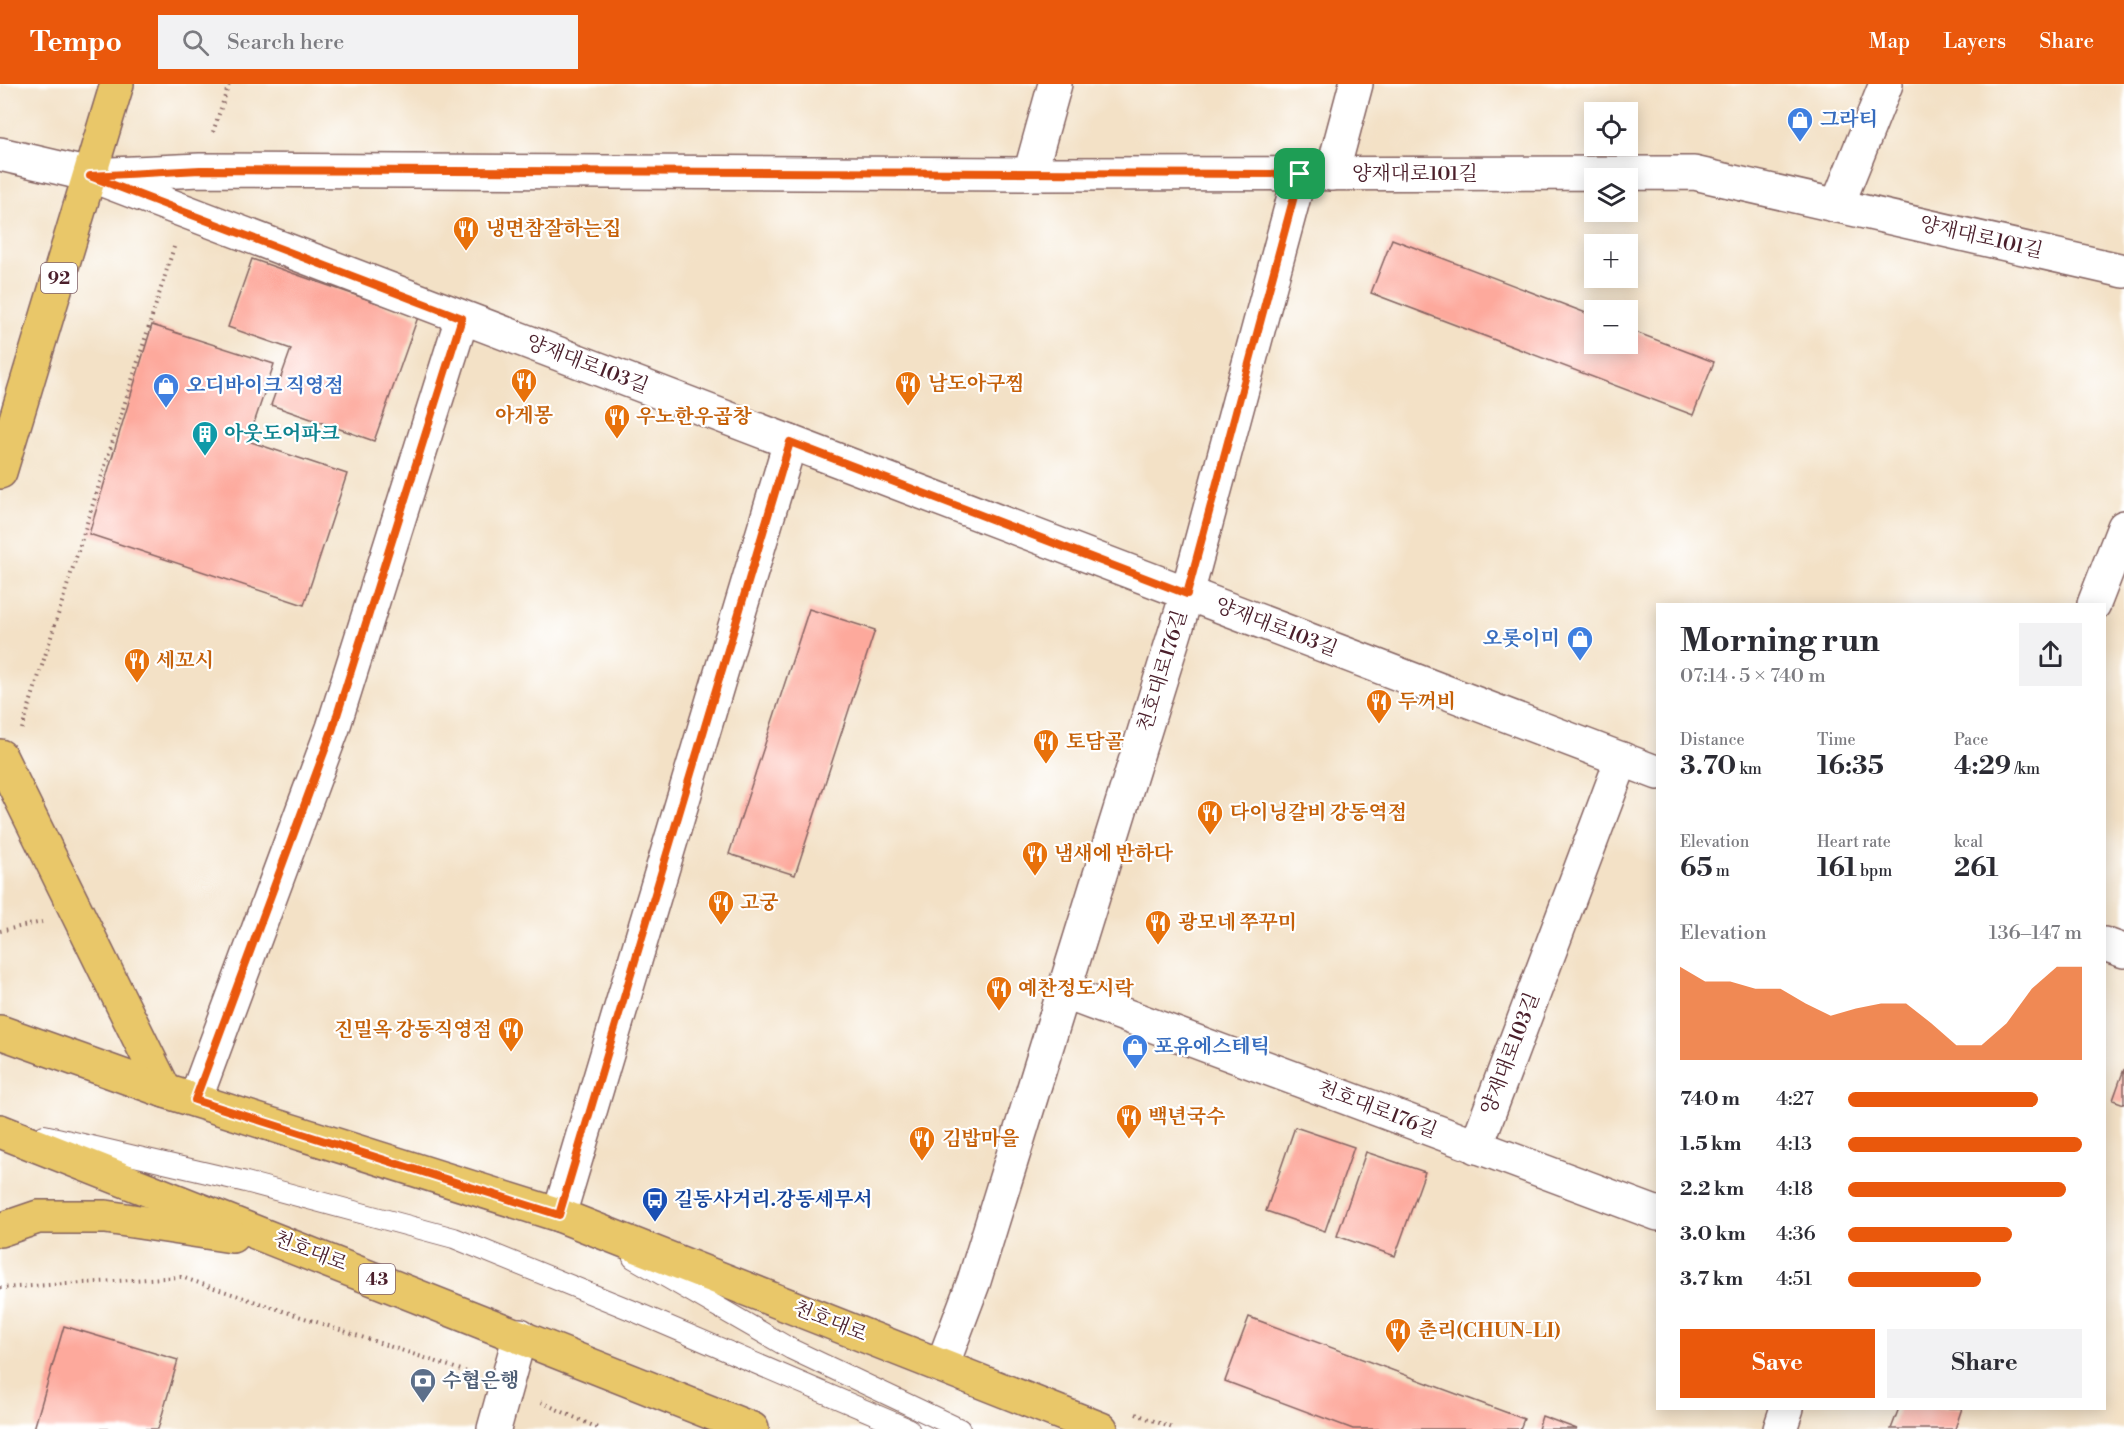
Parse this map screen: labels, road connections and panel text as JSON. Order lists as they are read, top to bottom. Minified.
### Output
{"streets":{"main road":["92","천호대로","43"],"street":["양재대로101길","양재대로103길","천호대로176길"]},"crossings":[["양재대로101길","92"],["양재대로101길","양재대로103길"],["양재대로101길","천호대로176길"],["92","양재대로103길"],["양재대로103길","천호대로176길"],["천호대로176길","천호대로"]],"places":{"shop":["그라티","오디바이크 직영점","오롯이미","포유에스테틱"],"restaurant":["냉면참잘하는집","아게몽","남도아구찜","우노한우곱창","세꼬시","두꺼비","토담골","다이닝갈비 강동역점","냄새에 반하다","고궁","광모네 쭈꾸미","예찬정도시락","진밀옥 강동직영점","백년국수","김밥마을","춘리(CHUN-LI)"],"building":["아웃도어파크"],"bus stop":["길동사거리.강동세무서"],"bank":["수협은행"]},"page":{"header":"Tempo","search":"Search here","nav":["Map","Layers","Share"],"map_buttons":["+","−"],"heading":["Morning run","07:14 · 5 × 740 m"],"stats":[["Distance","3.70 km"],["Time","16:35"],["Pace","4:29 /km"],["Elevation","65 m"],["Heart rate","161 bpm"],["kcal","261"]],"chart":["Elevation","136–147 m"],"list":[{"name":"740 m","note":"4:27"},{"name":"1.5 km","note":"4:13"},{"name":"2.2 km","note":"4:18"},{"name":"3.0 km","note":"4:36"},{"name":"3.7 km","note":"4:51"}],"buttons":["Save","Share"]}}
